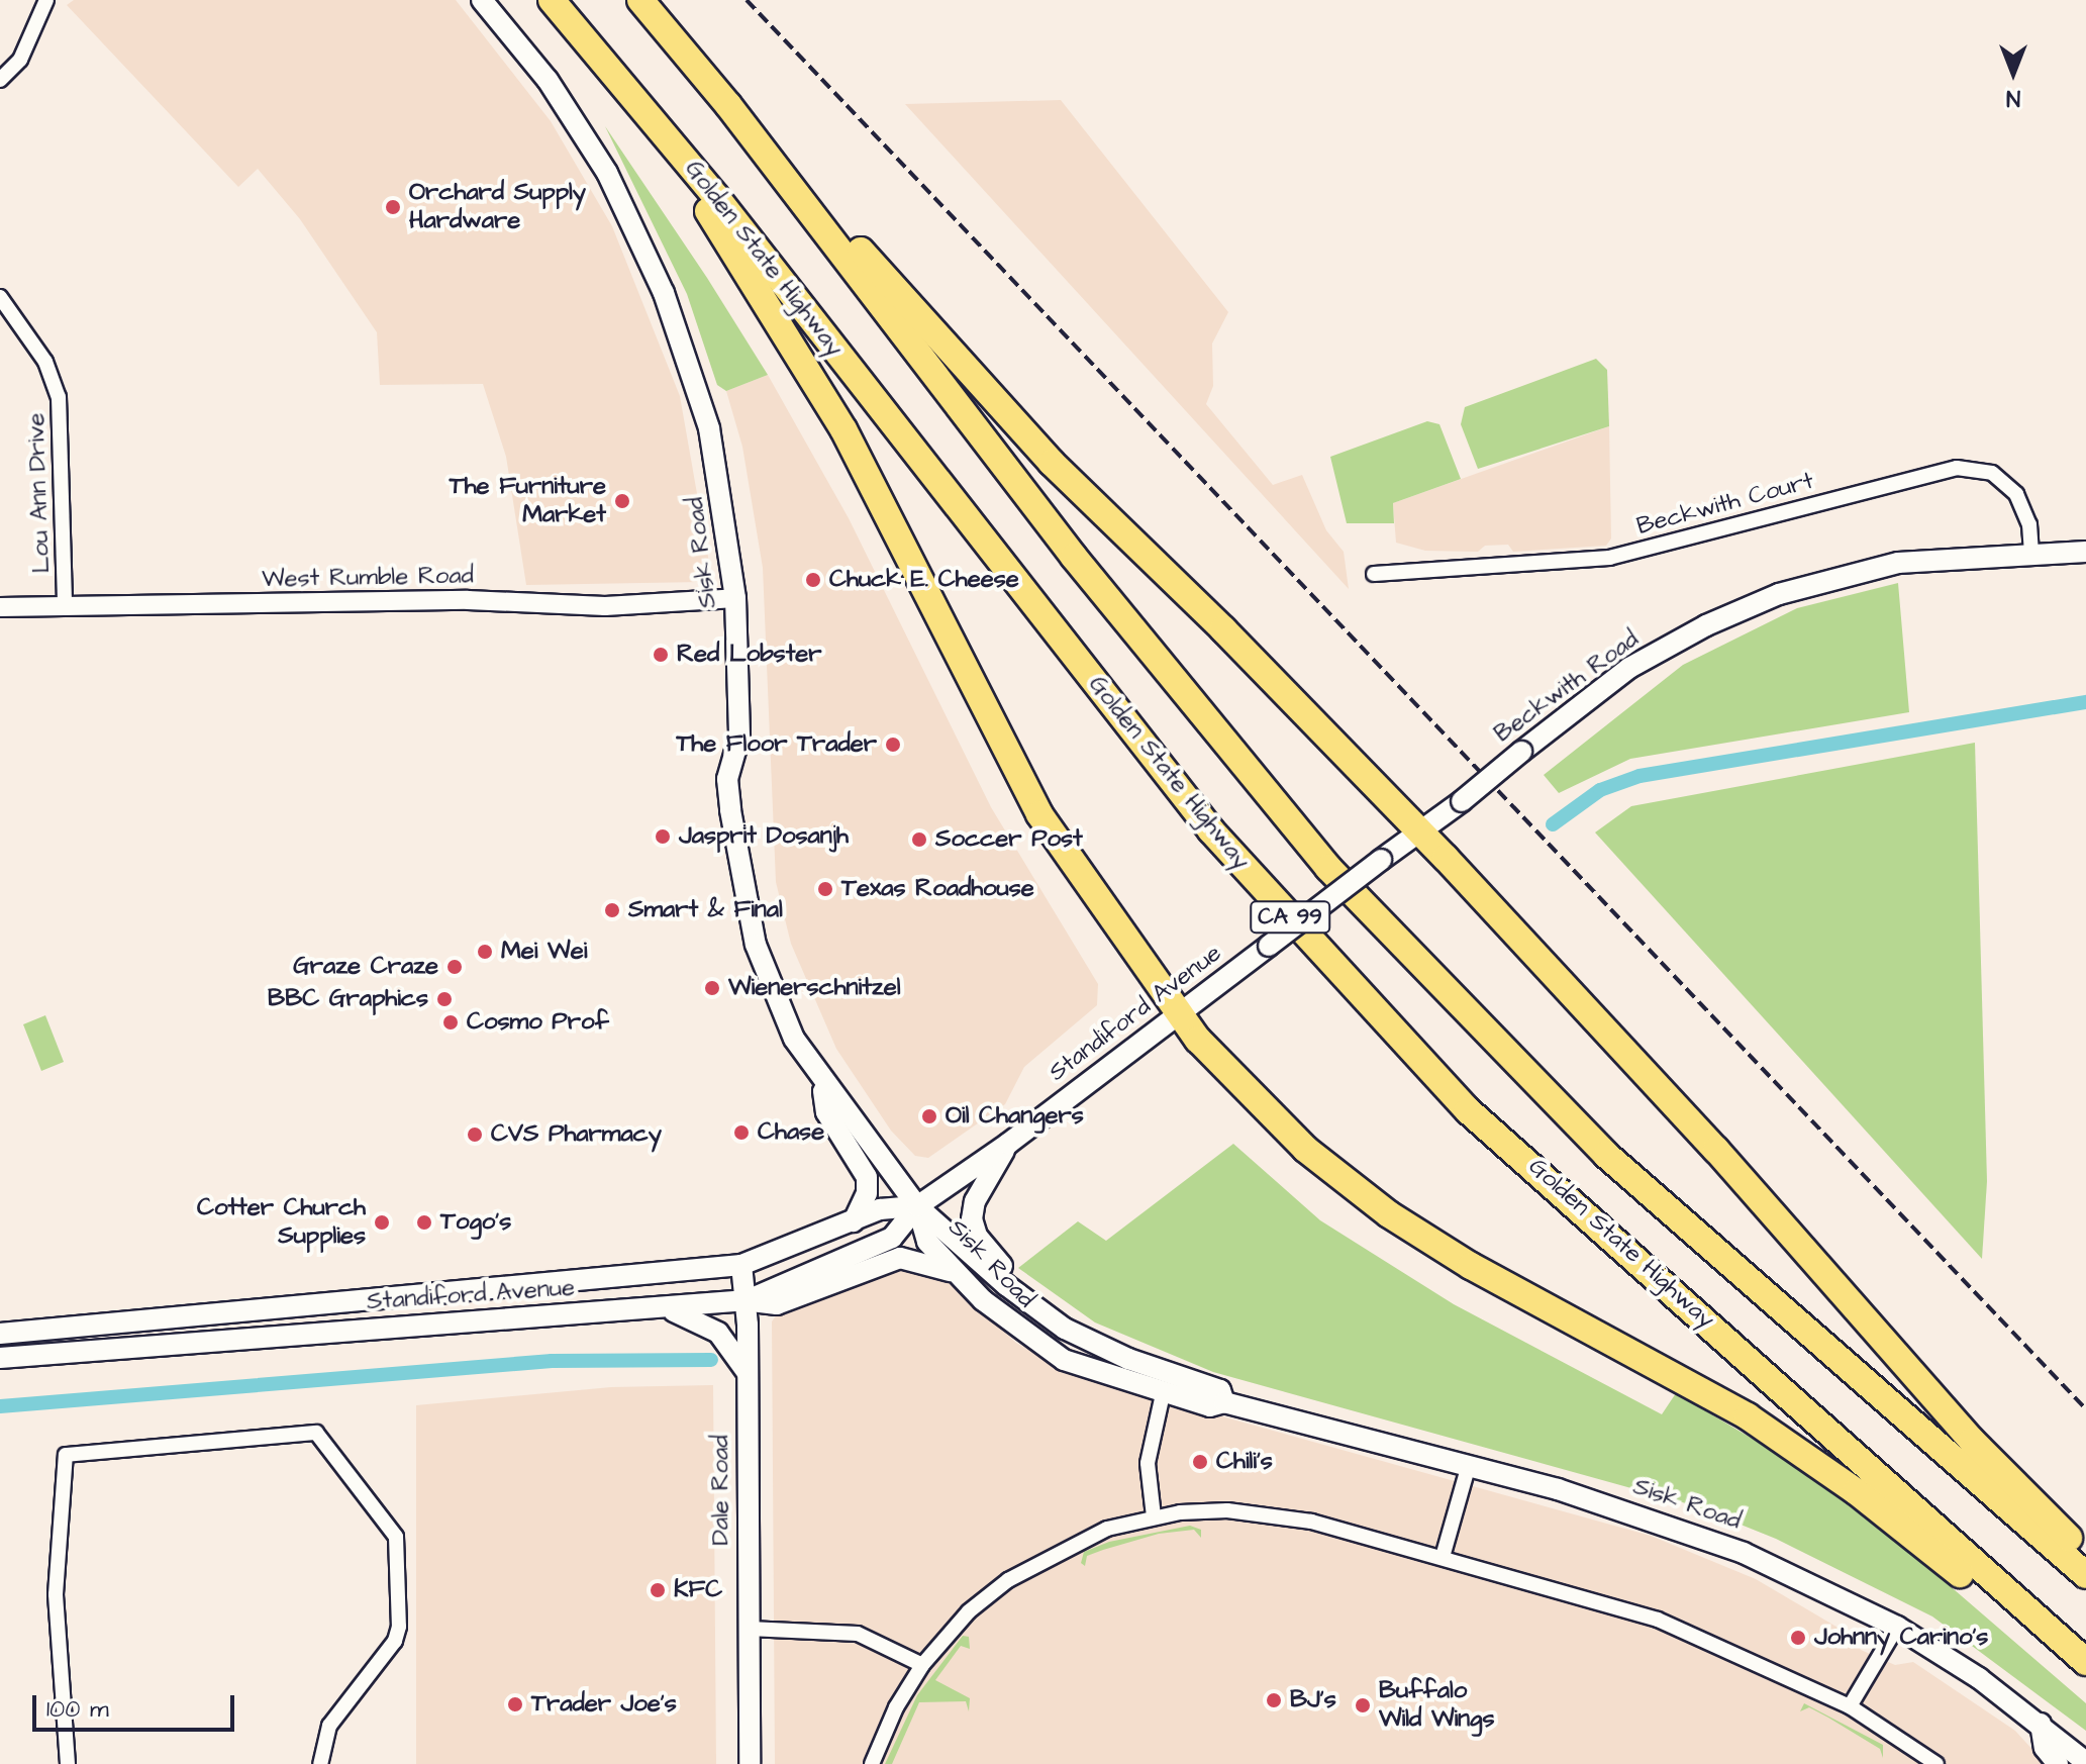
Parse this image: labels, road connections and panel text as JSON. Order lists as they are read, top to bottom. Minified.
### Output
{"streets":{"highway":["Golden State Highway","CA 99"],"main road":["Sisk Road","Beckwith Road","Standiford Avenue","Dale Road"],"street":["Lou Ann Drive","Beckwith Court","West Rumble Road"]},"crossings":[["Lou Ann Drive","West Rumble Road"],["Beckwith Court","Beckwith Road"],["Sisk Road","West Rumble Road"],["Sisk Road","Standiford Avenue"],["Beckwith Road","Standiford Avenue"],["Standiford Avenue","Dale Road"]],"places":["Orchard Supply Hardware","The Furniture Market","Chuck E. Cheese","Red Lobster","The Floor Trader","Jasprit Dosanjh","Soccer Post","Texas Roadhouse","Smart & Final","Mei Wei","Graze Craze","Wienerschnitzel","BBC Graphics","Cosmo Prof","Oil Changers","Chase","CVS Pharmacy","Cotter Church Supplies","Togo's","Chili's","KFC","Johnny Carino's","BJ's","Trader Joe's","Buffalo Wild Wings"],"scale_bar":"100 m","north":"bottom"}
